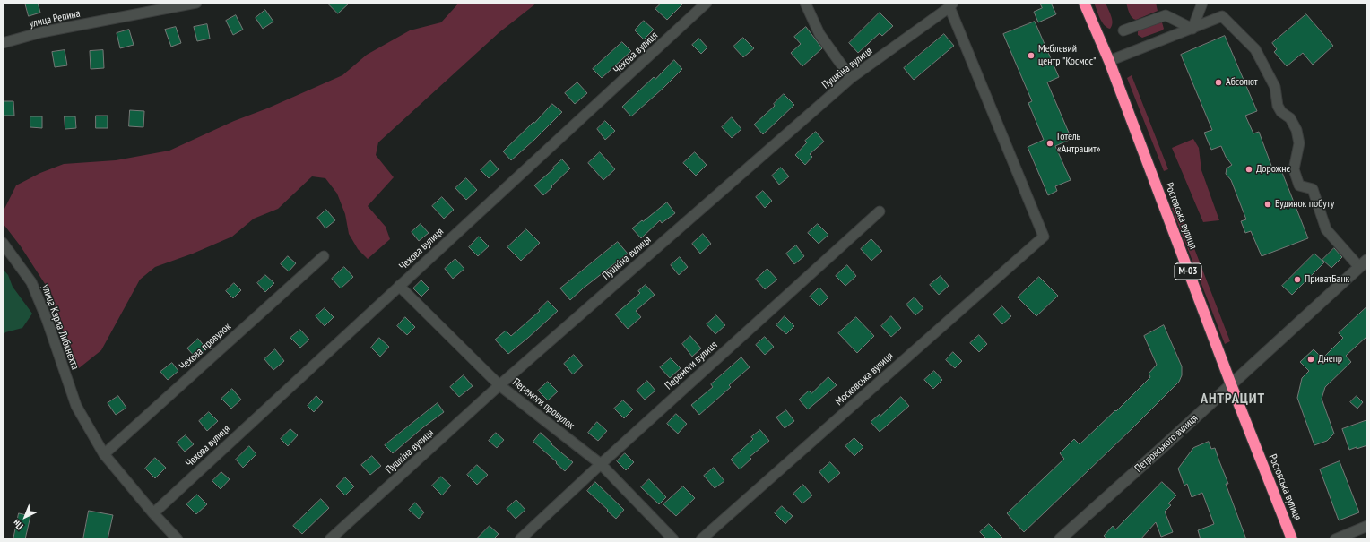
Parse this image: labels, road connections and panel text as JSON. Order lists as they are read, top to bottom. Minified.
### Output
{"streets":{"highway":["Ростовська вулиця","М-03"],"main road":["Петровського вулиця"],"street":["улица Репина","Чехова вулиця","Пушкіна вулиця","улица Карла Либкнехта","Чехова провулок","Перемоги вулиця","Московська вулиця","Перемоги провулок"]},"crossings":[["Чехова вулиця","улица Карла Либкнехта"],["Чехова вулиця","Перемоги провулок"],["Пушкіна вулиця","Московська вулиця"],["Пушкіна вулиця","Перемоги провулок"],["Ростовська вулиця","Петровського вулиця"],["улица Карла Либкнехта","Чехова провулок"],["Перемоги вулиця","Перемоги провулок"]],"districts":["АНТРАЦИТ"],"places":["Меблевий центр \"Космос\"","Абсолют","Готель «Антрацит»","Дорожнє","Будинок побуту","ПриватБанк","Днепр"],"north":"bottom left"}
